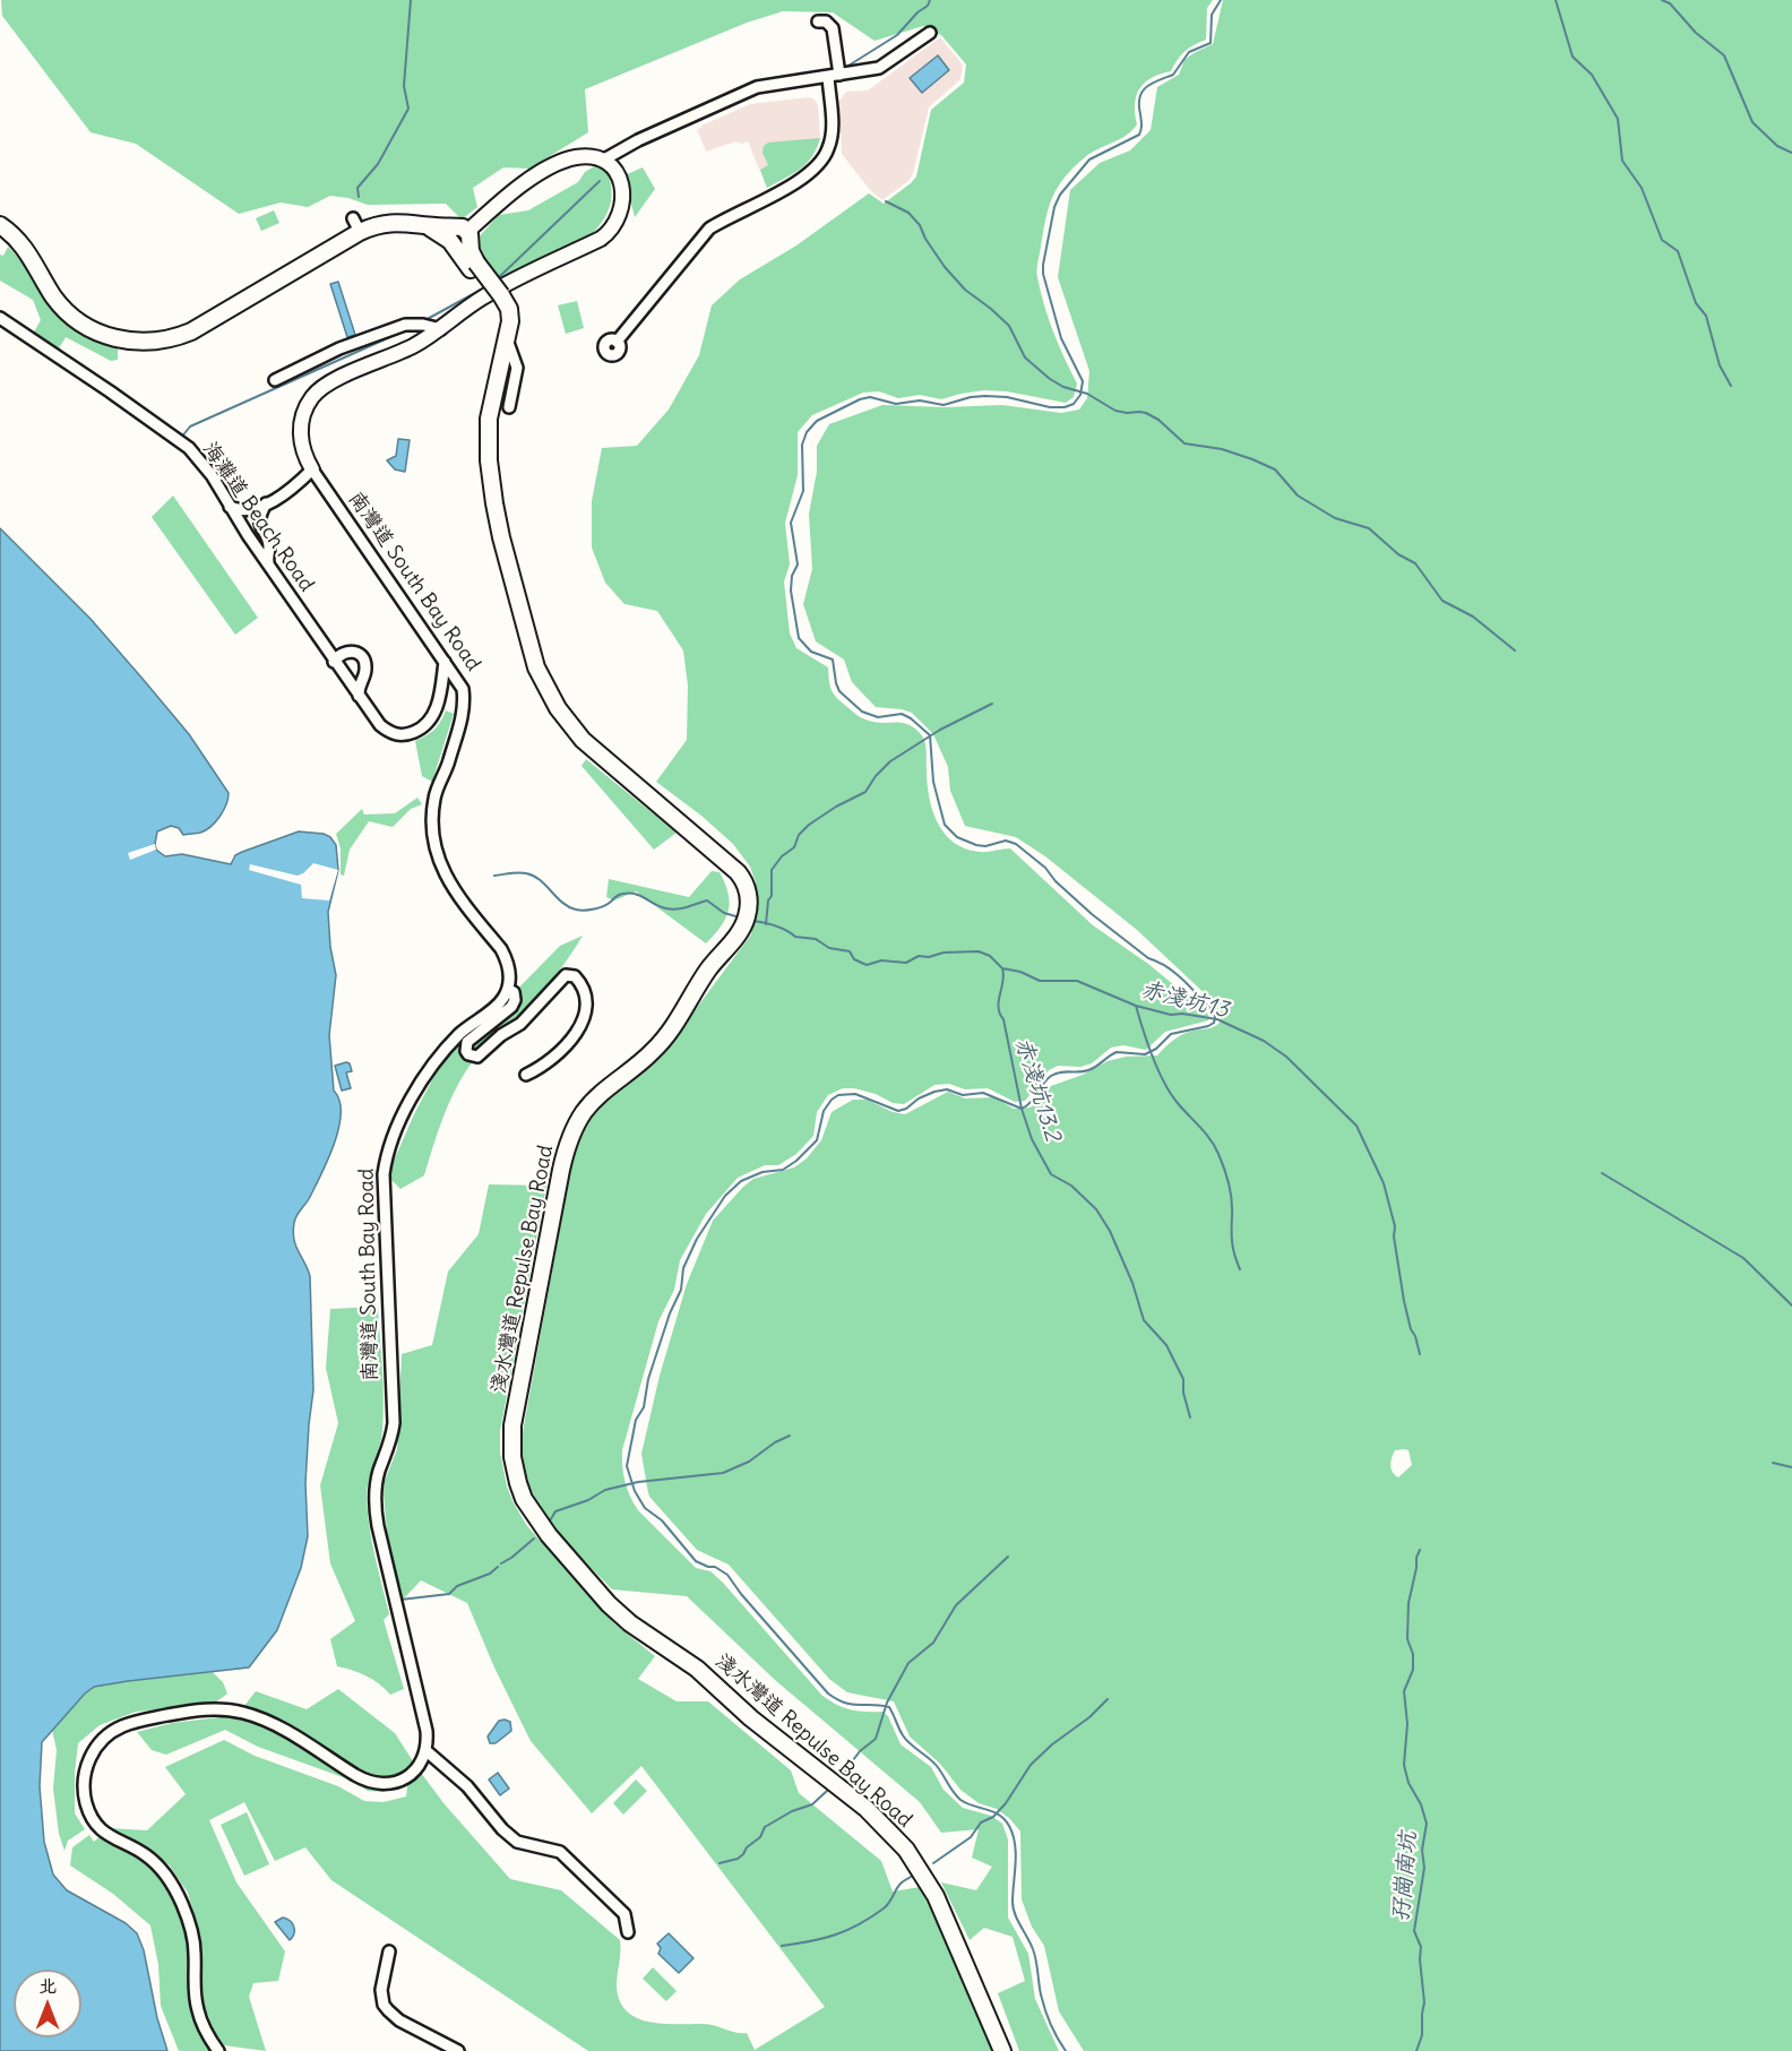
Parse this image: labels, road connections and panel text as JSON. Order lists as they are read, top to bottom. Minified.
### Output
{"streets":{"main road":["淺水灣道 Repulse Bay Road"],"street":["海灘道 Beach Road","南灣道 South Bay Road"]},"crossings":[["海灘道 Beach Road","南灣道 South Bay Road"]],"water":["赤淺坑13","赤淺坑13.2","孖崗南坑"],"north":"top"}
